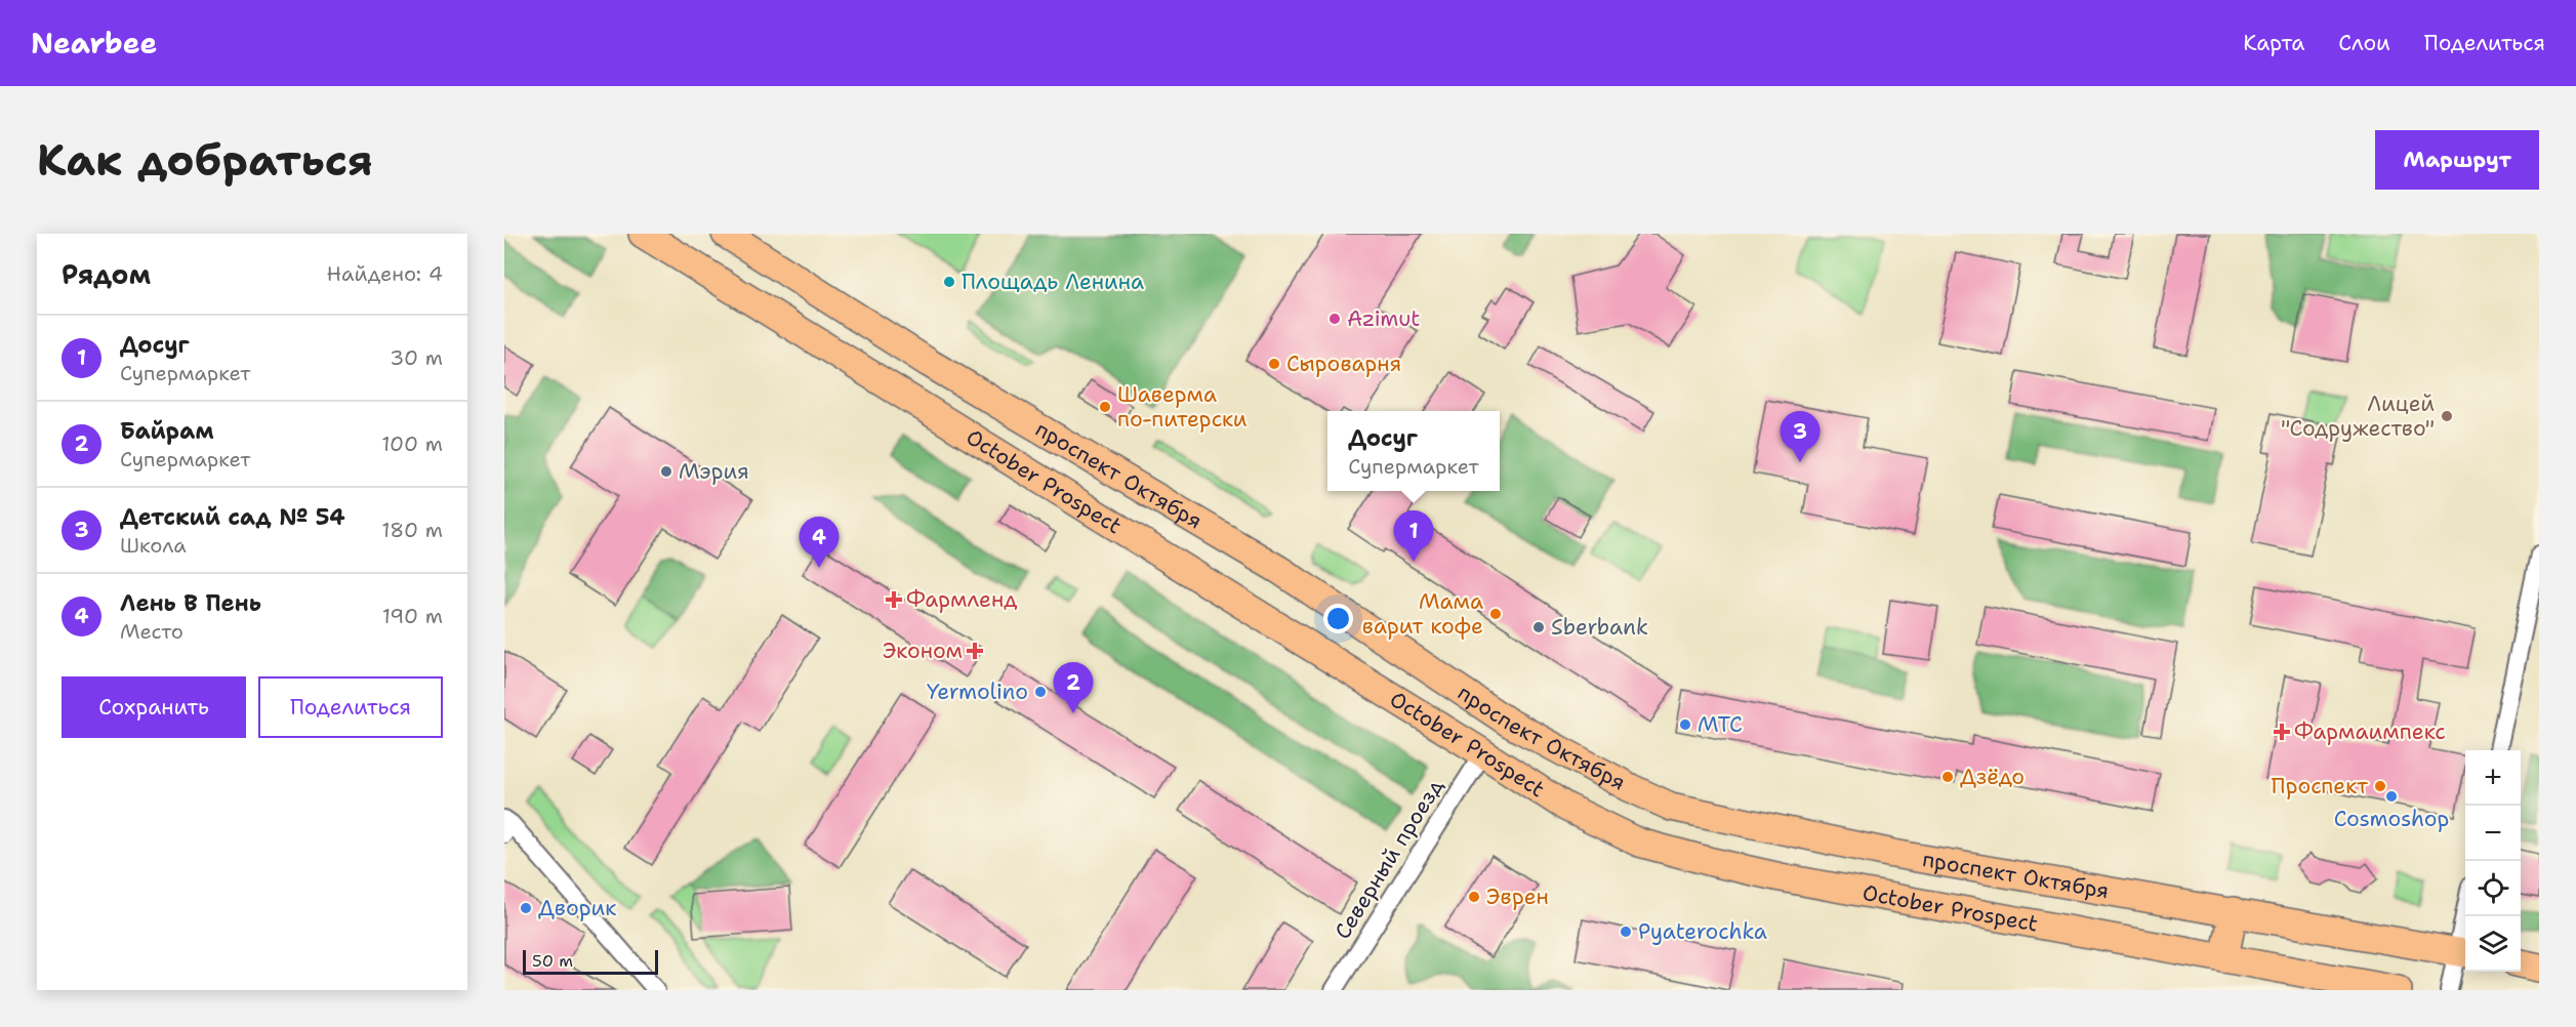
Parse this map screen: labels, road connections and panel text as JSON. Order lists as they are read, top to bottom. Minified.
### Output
{"streets":{"main road":["проспект Октября","October Prospect"],"street":["Северный проезд"]},"crossings":[["October Prospect","Северный проезд"]],"places":{"other":["Площадь Ленина","Azimut","Сыроварня","Шаверма по-питерски","Лицей \"Содружество\"","Мэрия","Мама варит кофе","Sberbank","Yermolino","МТС","Дзёдо","Проспект","Cosmoshop","Эврен","Дворик","Pyaterochka"],"health":["Фармленд","Эконом","Фармаимпекс"]},"scale_bar":"50 m","page":{"header":"Nearbee","nav":["Карта","Слои","Поделиться"],"buttons":["Маршрут",["Сохранить","Поделиться"]],"title":"Как добраться","heading":["Рядом","Найдено: 4"],"list":[{"mark":"1","name":"Досуг","note":"Супермаркет","value":"30 m"},{"mark":"2","name":"Байрам","note":"Супермаркет","value":"100 m"},{"mark":"3","name":"Детский сад № 54","note":"Школа","value":"180 m"},{"mark":"4","name":"Лень В Пень","note":"Место","value":"190 m"}],"popup":["Досуг","Супермаркет"],"pins":["3","1","4","2"],"map_buttons":["+","−"],"scale":"50 m"}}
